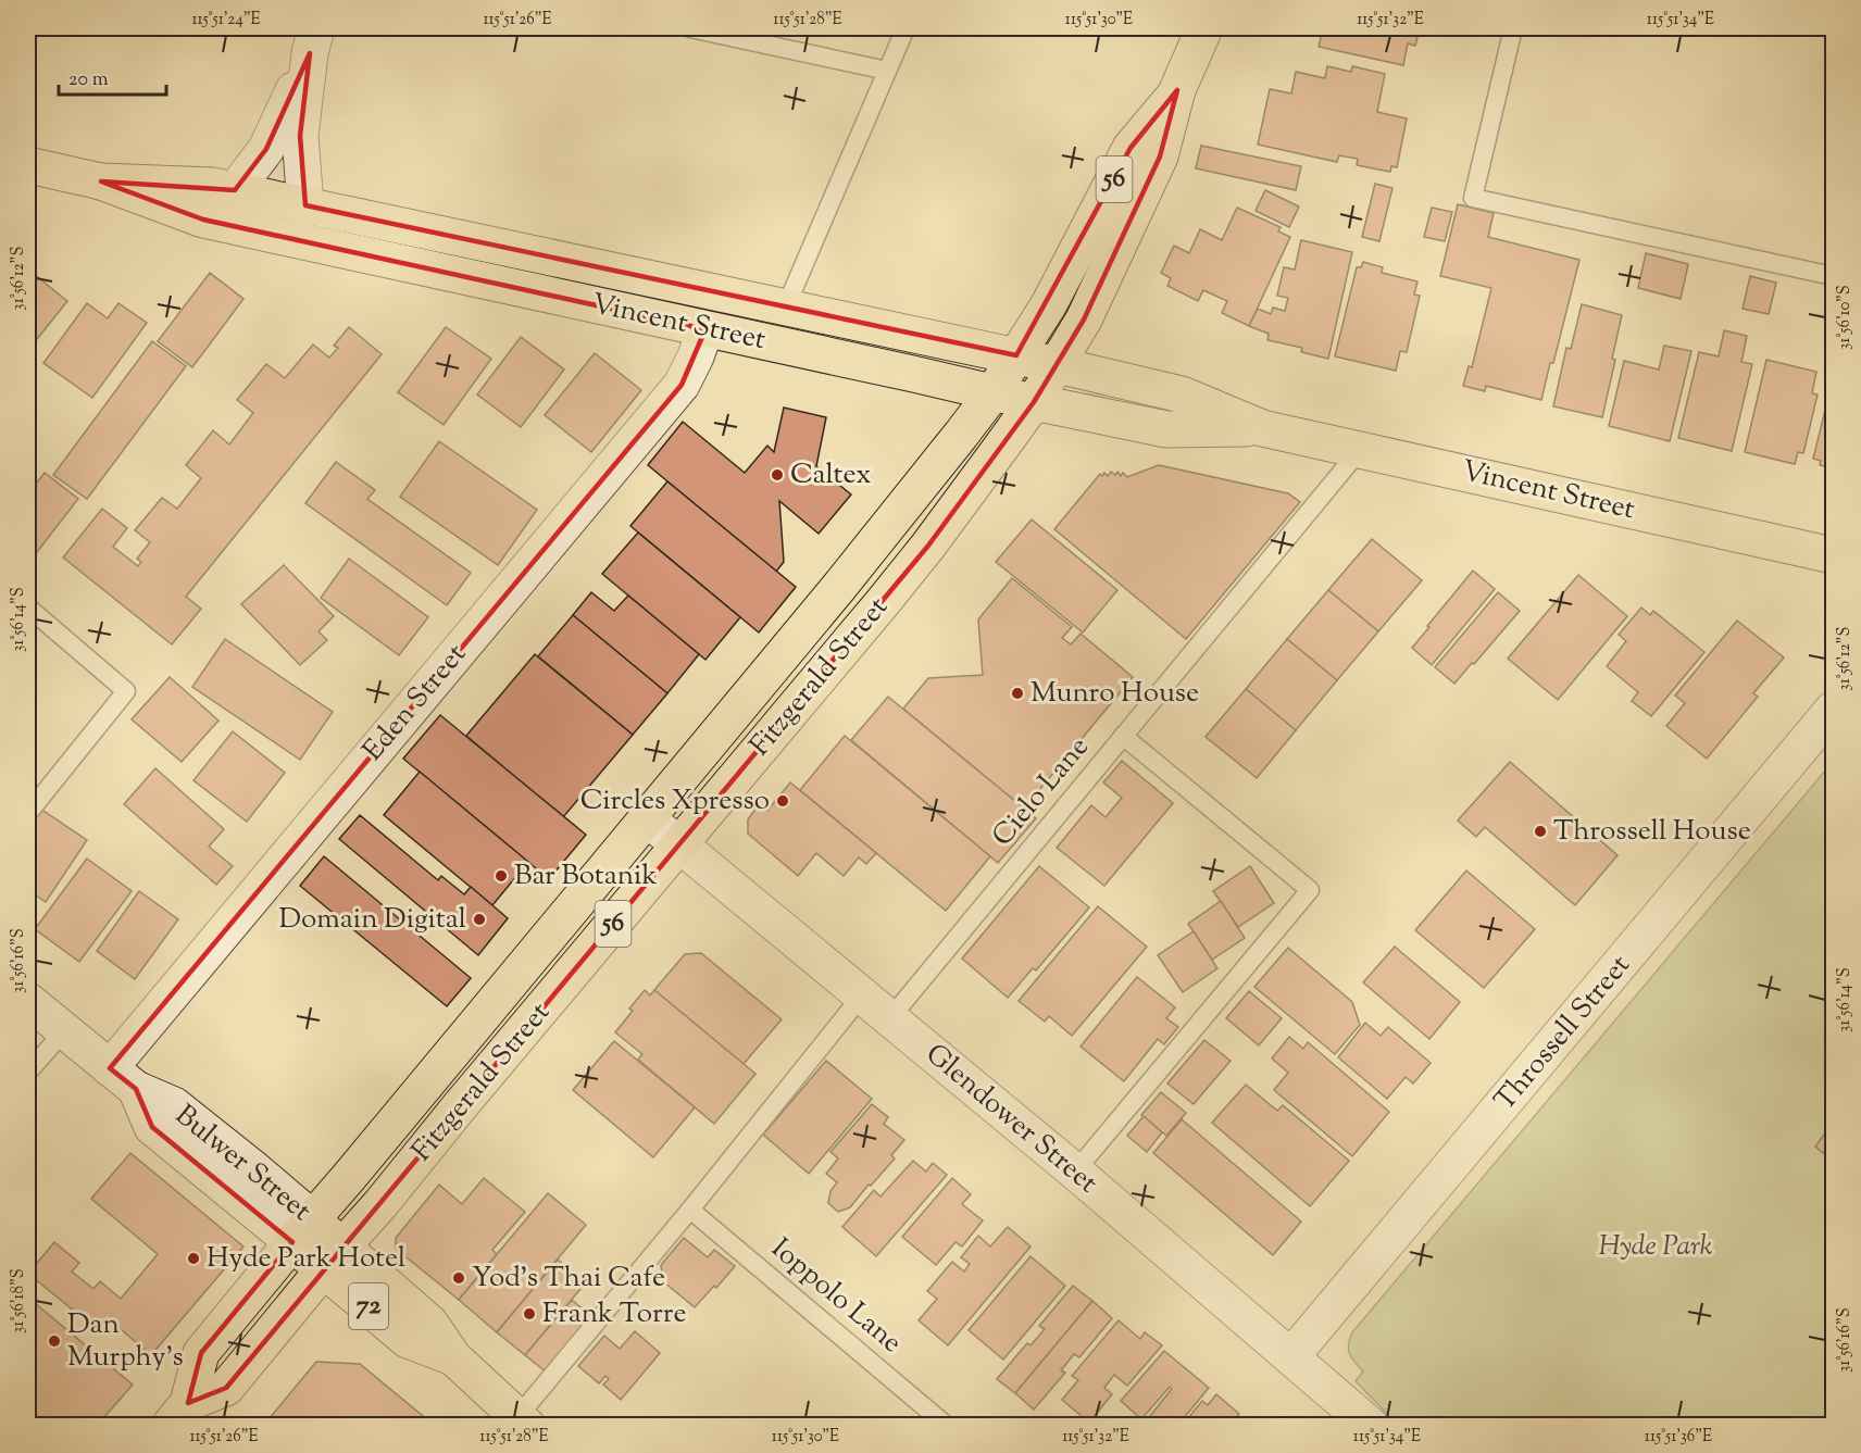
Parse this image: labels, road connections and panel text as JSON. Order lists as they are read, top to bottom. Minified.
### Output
{"streets":{"main road":["56","Vincent Street","Fitzgerald Street","Bulwer Street","72"],"street":["Eden Street","Throssell Street","Glendower Street"],"lane":["Cielo Lane","Ioppolo Lane"]},"crossings":[["Vincent Street","Fitzgerald Street"],["Vincent Street","Eden Street"],["Vincent Street","Cielo Lane"],["Fitzgerald Street","Glendower Street"],["Fitzgerald Street","Bulwer Street"],["Eden Street","Bulwer Street"],["Cielo Lane","Glendower Street"],["Throssell Street","Glendower Street"]],"parks":["Hyde Park"],"places":["Caltex","Munro House","Circles Xpresso","Throssell House","Bar Botanik","Domain Digital","Hyde Park Hotel","Yod's Thai Cafe","Frank Torre","Dan Murphy's"],"scale_bar":"20 m","coordinates":["115°51'24\"E","115°51'26\"E","115°51'28\"E","115°51'30\"E","115°51'32\"E","115°51'34\"E","31°56'12\"S","31°56'10\"S","31°56'14\"S","31°56'16\"S","31°56'18\"S","115°51'36\"E"]}
